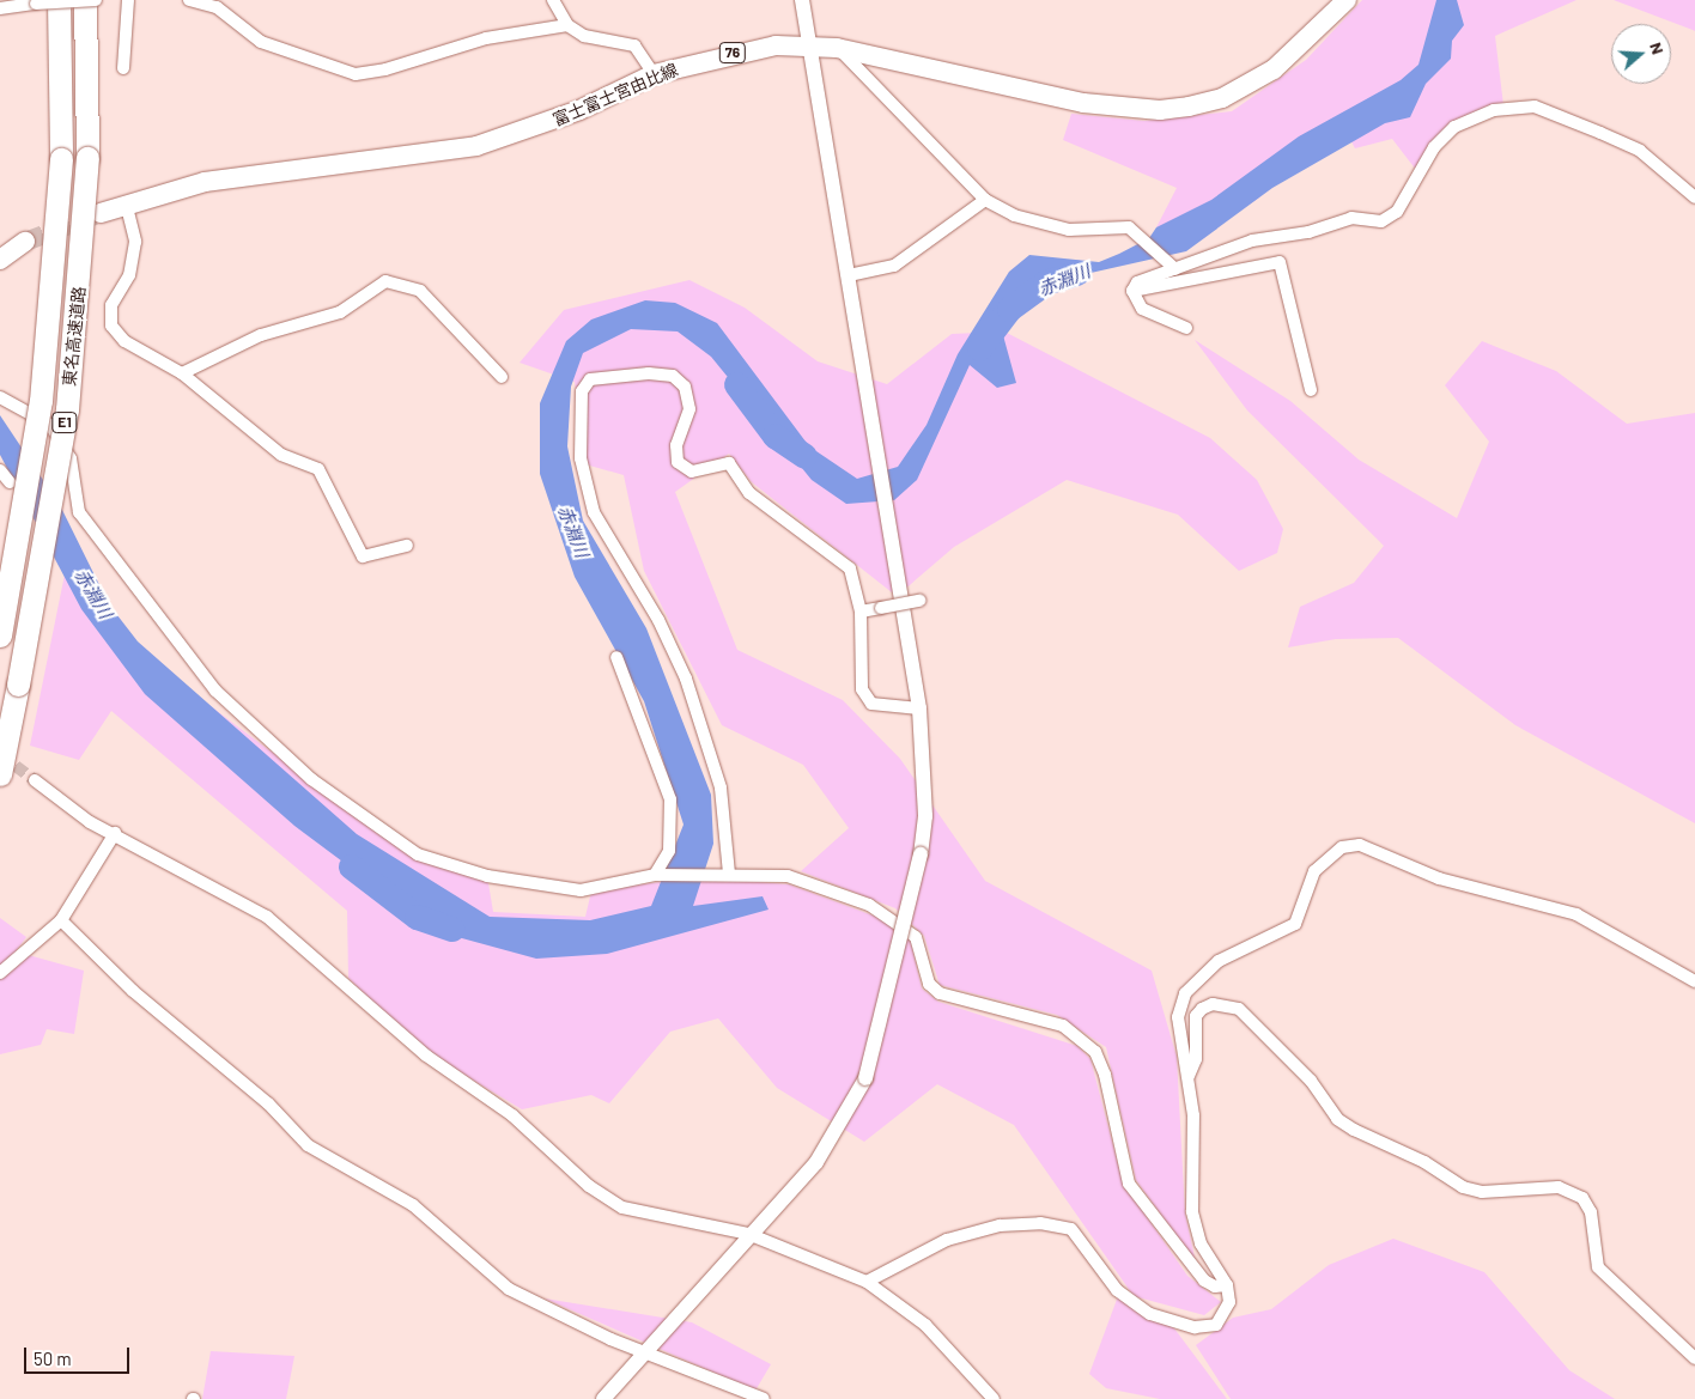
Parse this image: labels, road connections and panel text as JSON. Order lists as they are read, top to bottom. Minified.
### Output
{"streets":{"highway":["東名高速道路","E1"],"main road":["76","富士富士宮由比線"]},"water":["赤淵川"],"scale_bar":"50 m","north":"right"}
